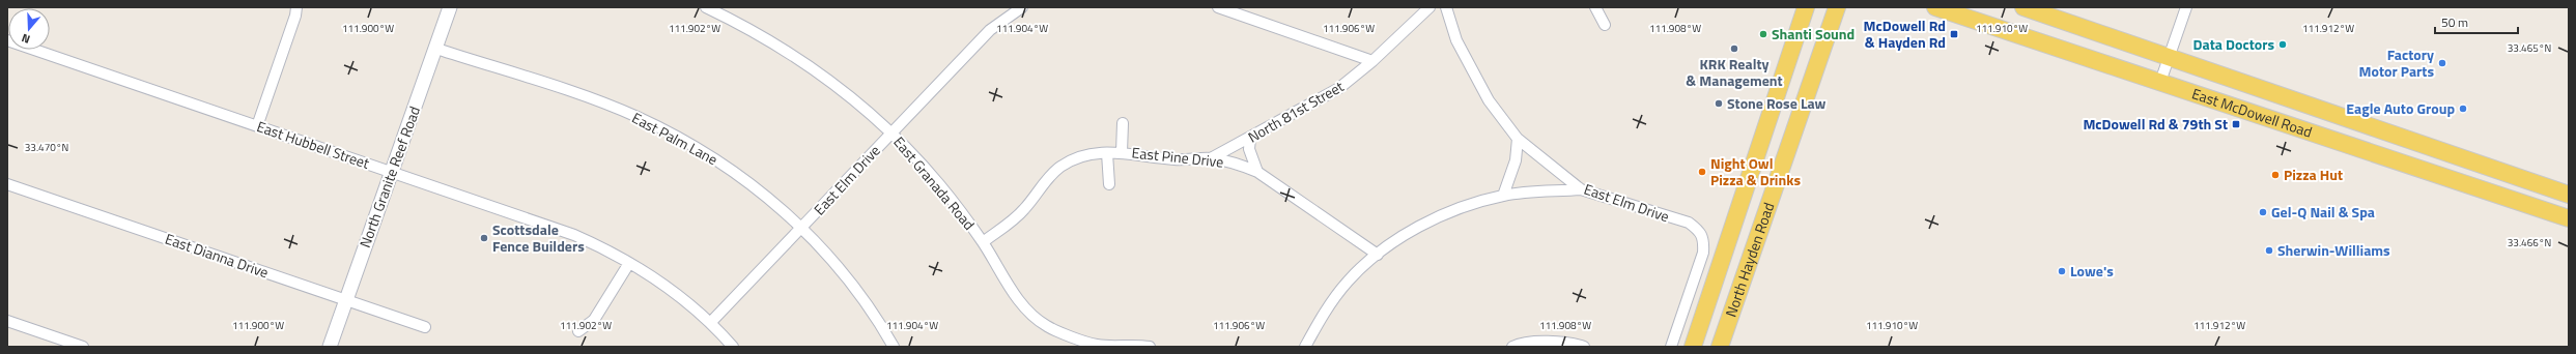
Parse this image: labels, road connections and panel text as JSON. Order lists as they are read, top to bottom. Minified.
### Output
{"streets":{"main road":["East McDowell Road","North Hayden Road"],"street":["North 81st Street","East Palm Lane","East Hubbell Street","East Pine Drive","North Granite Reef Road","East Elm Drive","East Granada Road","East Dianna Drive"]},"crossings":[["North 81st Street","East Pine Drive"],["East Palm Lane","North Granite Reef Road"],["East Palm Lane","East Elm Drive"],["East Hubbell Street","North Granite Reef Road"],["East Hubbell Street","East Elm Drive"],["East Pine Drive","East Granada Road"],["North Granite Reef Road","East Dianna Drive"],["East Elm Drive","East Granada Road"]],"places":{"other":["Shanti Sound","Data Doctors","KRK Realty & Management","Factory Motor Parts","Stone Rose Law","Eagle Auto Group","Night Owl Pizza & Drinks","Pizza Hut","Gel-Q Nail & Spa","Scottsdale Fence Builders","Sherwin-Williams","Lowe's"],"transit":["McDowell Rd & Hayden Rd","McDowell Rd & 79th St"]},"scale_bar":"50 m","north":"bottom","coordinates":["111.900°W","111.902°W","111.904°W","111.906°W","111.910°W","111.912°W","111.908°W","33.465°N","33.470°N","33.466°N"]}
